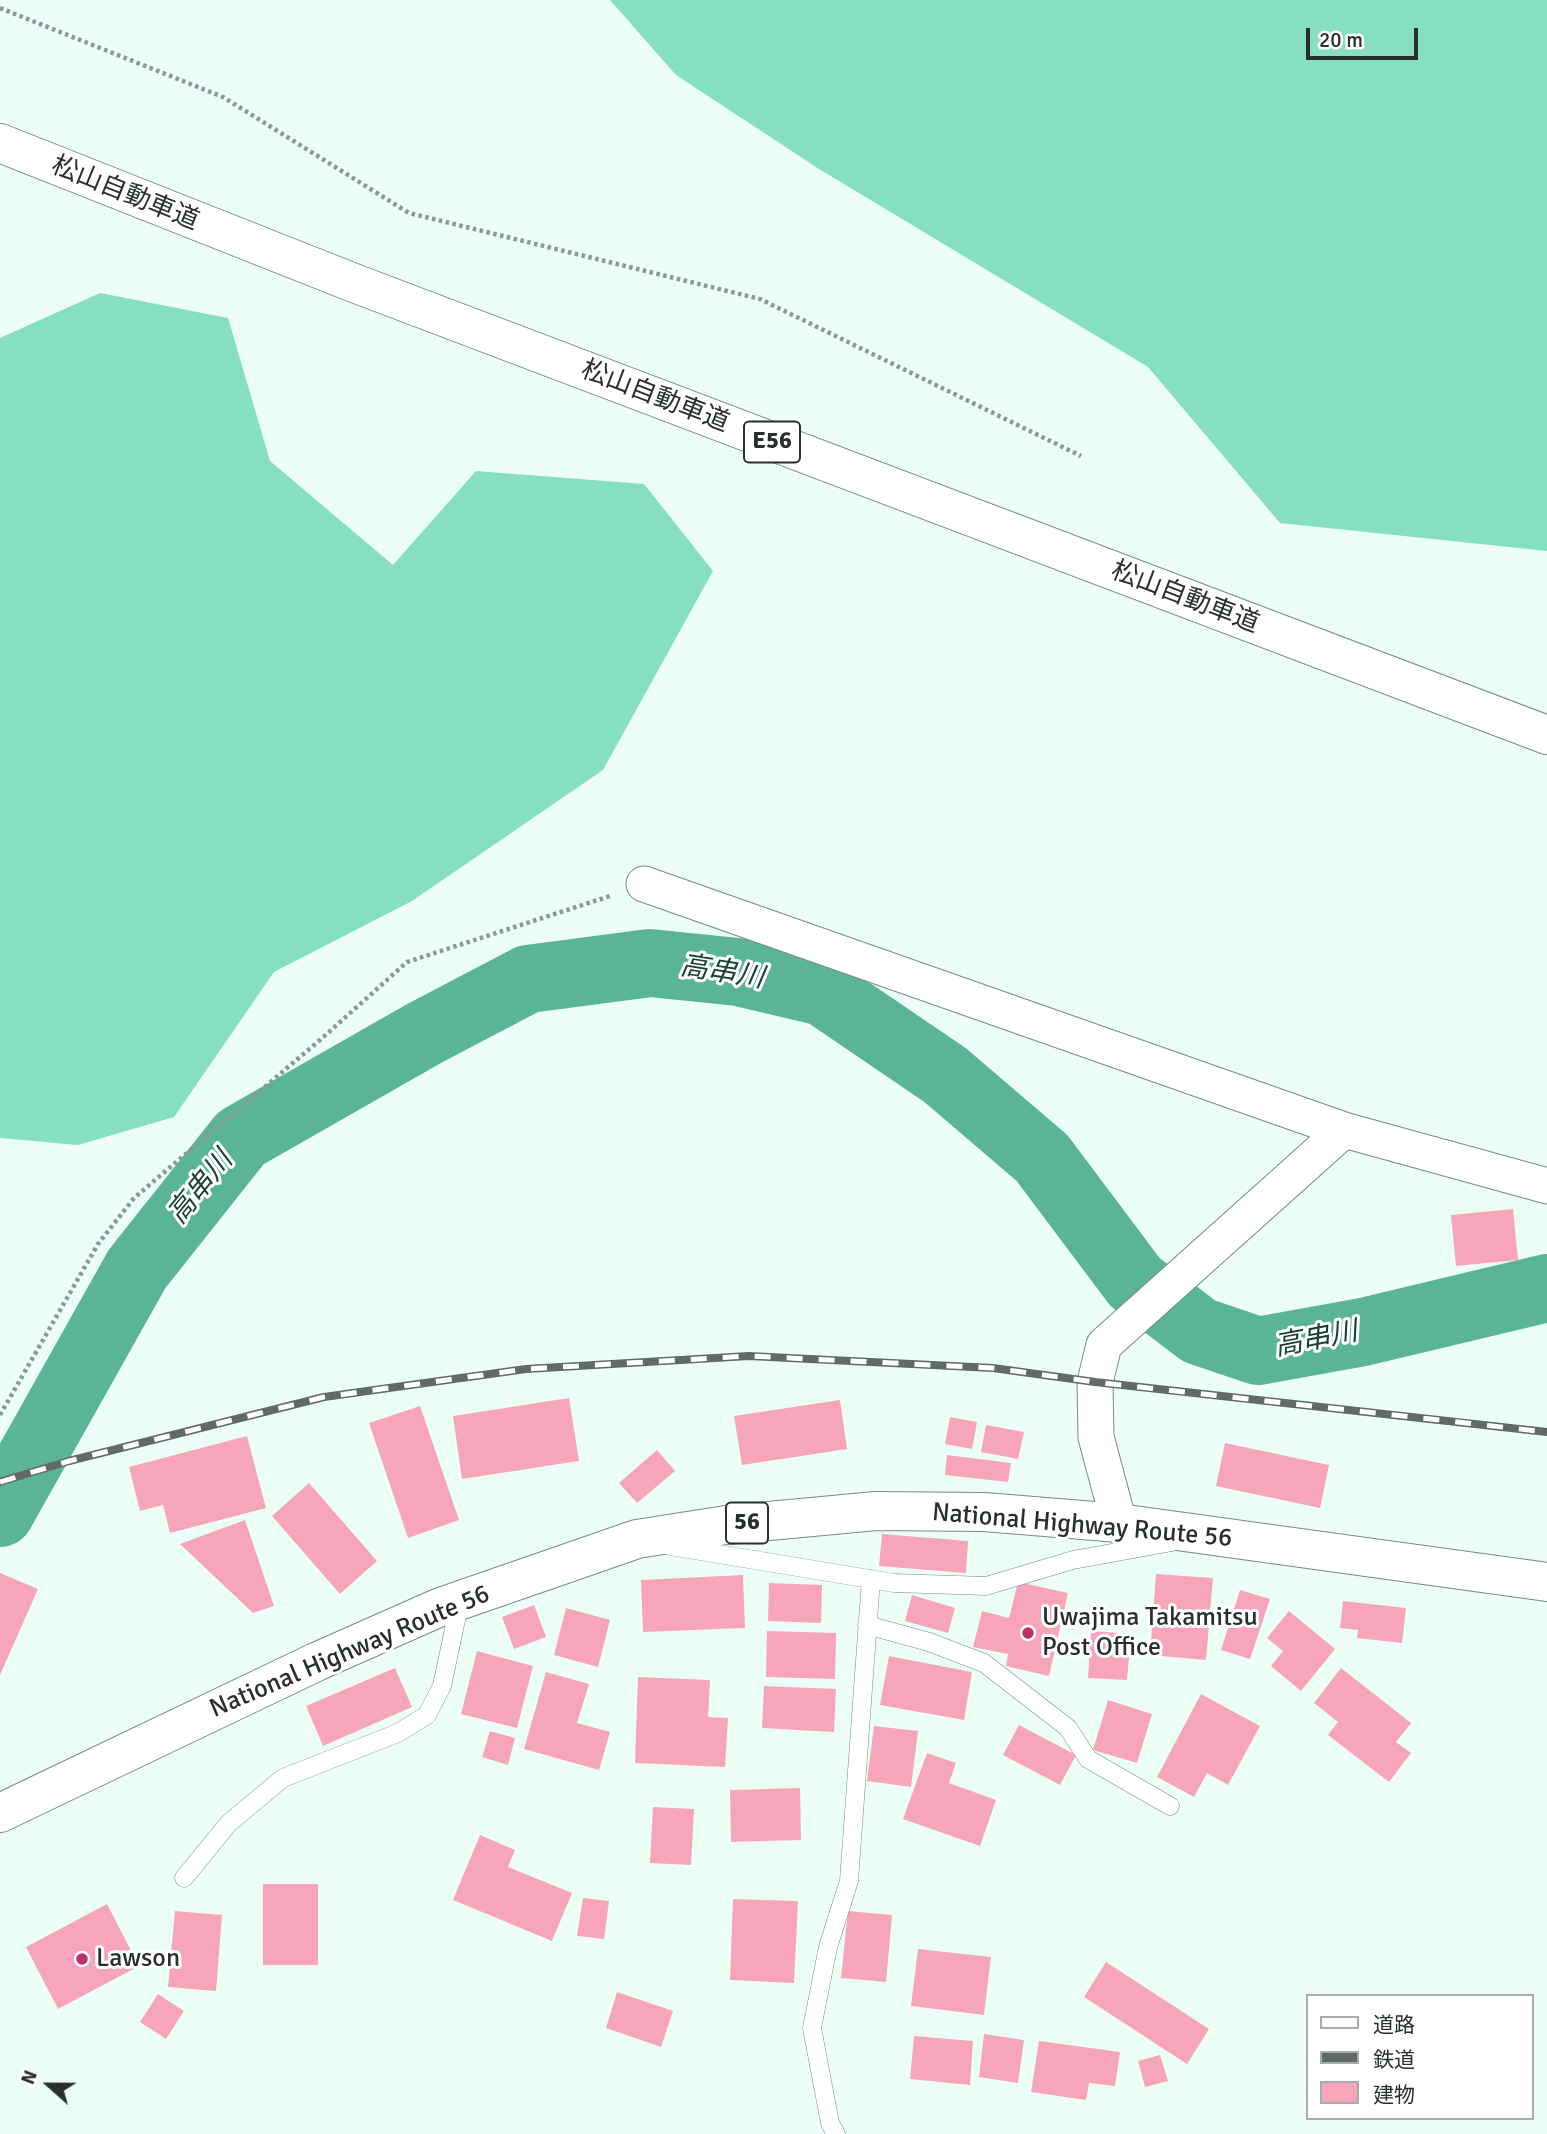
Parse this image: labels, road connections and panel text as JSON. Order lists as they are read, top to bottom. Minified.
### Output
{"streets":{"highway":["松山自動車道","E56","56","National Highway Route 56"]},"water":["高串川"],"places":["Uwajima Takamitsu Post Office","Lawson"],"legend":["道路","鉄道","建物"],"scale_bar":"20 m","north":"left"}
